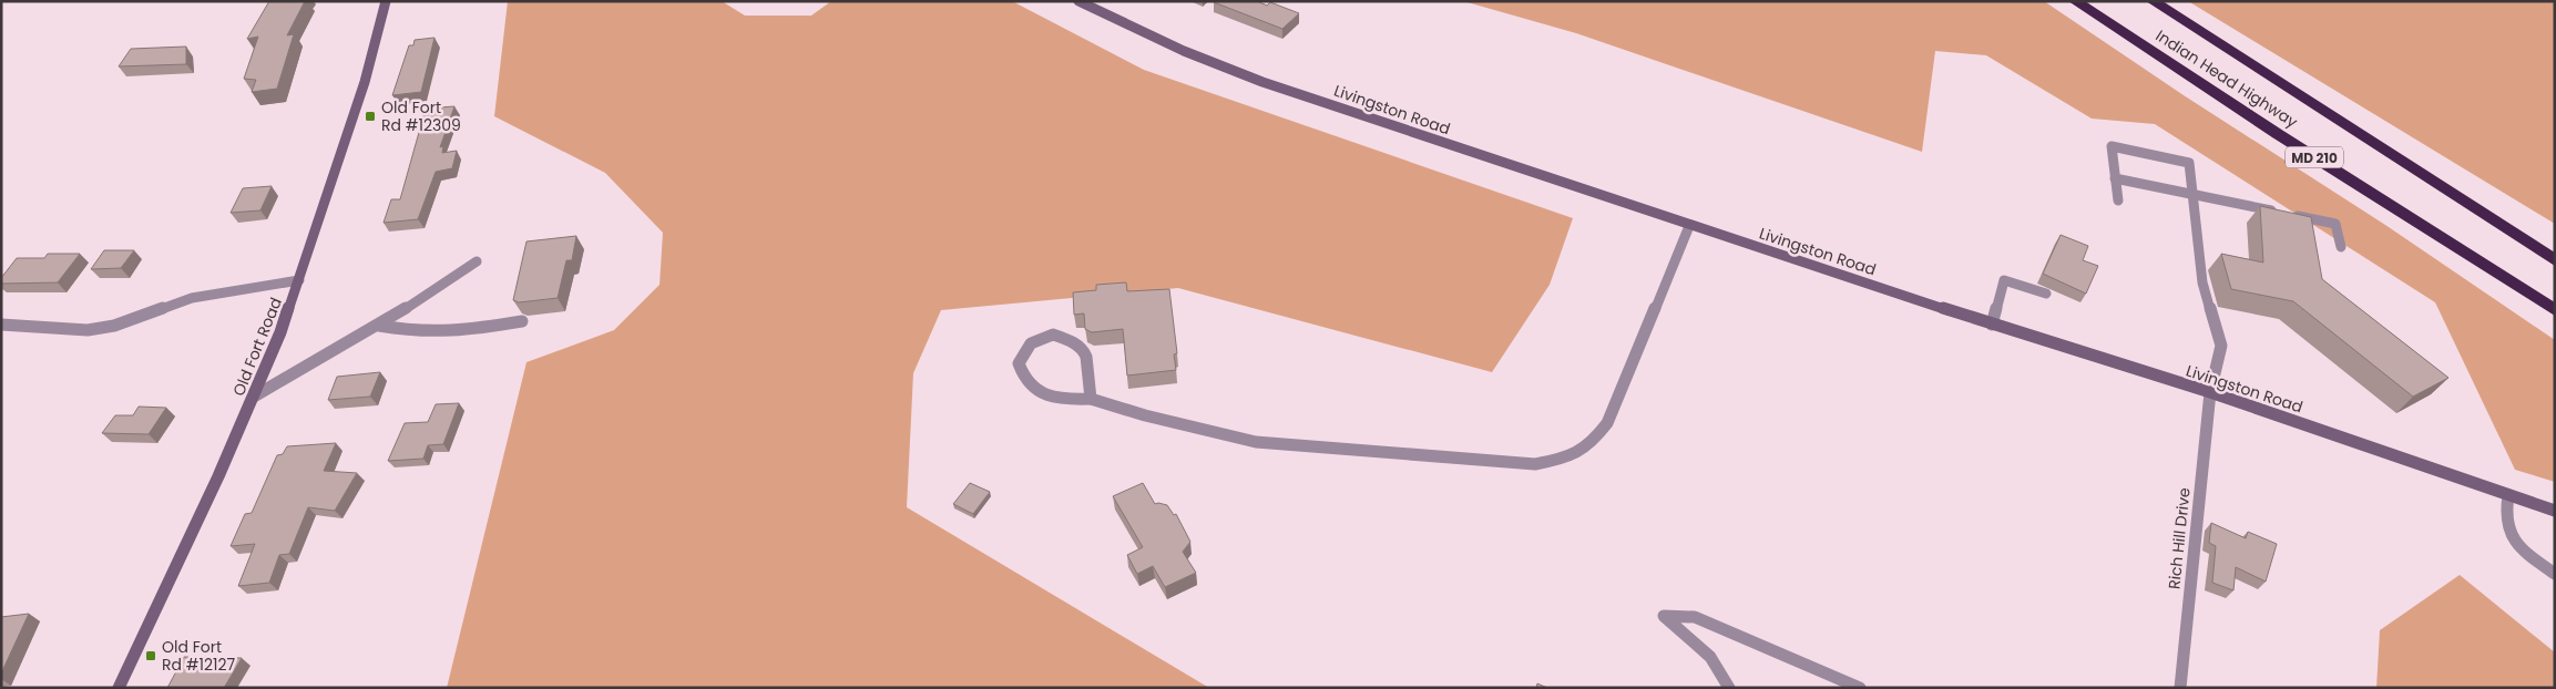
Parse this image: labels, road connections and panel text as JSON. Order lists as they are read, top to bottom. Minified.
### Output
{"streets":{"highway":["Indian Head Highway","MD 210"],"main road":["Livingston Road","Old Fort Road"],"street":["Rich Hill Drive"]},"crossings":[["Livingston Road","Rich Hill Drive"]],"places":{"transit":["Old Fort Rd #12309","Old Fort Rd #12127"]}}
